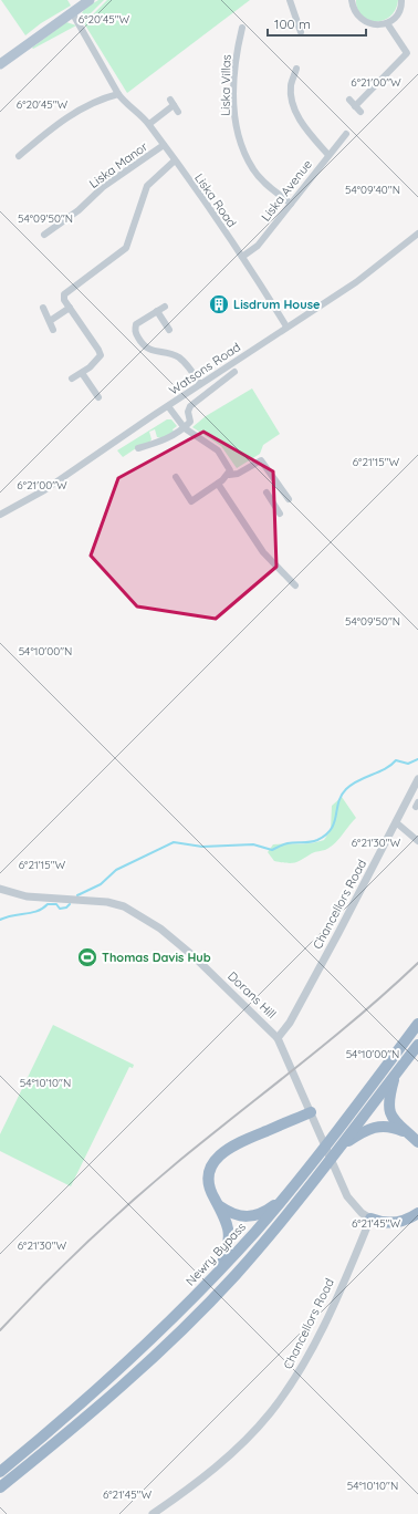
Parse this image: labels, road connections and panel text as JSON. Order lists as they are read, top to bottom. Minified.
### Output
{"streets":{"highway":["Newry Bypass"],"street":["Liska Villas","Liska Manor","Liska Avenue","Liska Road","Watsons Road","Chancellors Road","Dorans Hill"]},"crossings":[["Liska Villas","Liska Avenue"],["Liska Manor","Liska Road"],["Liska Avenue","Liska Road"],["Liska Road","Watsons Road"],["Chancellors Road","Dorans Hill"]],"places":{"building":["Lisdrum House"],"sports":["Thomas Davis Hub"]},"scale_bar":"100 m","coordinates":["6°20'45\"W","6°21'00\"W","54°09'40\"N","54°09'50\"N","6°21'15\"W","54°10'00\"N","6°21'30\"W","54°10'10\"N","6°21'45\"W"]}
